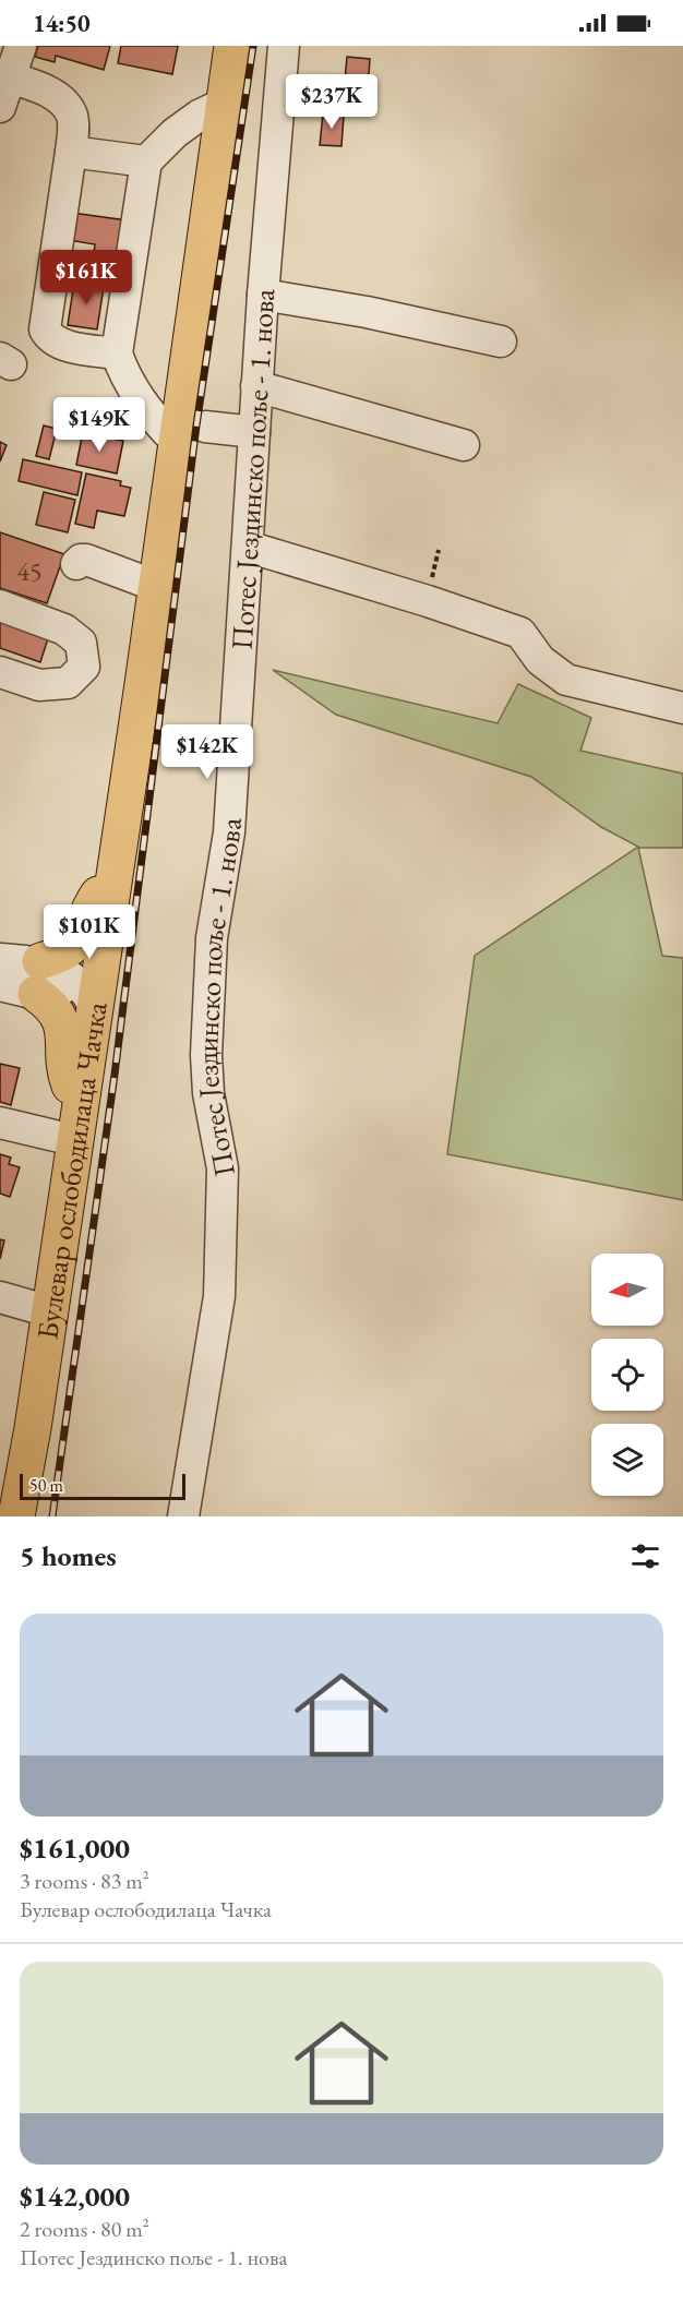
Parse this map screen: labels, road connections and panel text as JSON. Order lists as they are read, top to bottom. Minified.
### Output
{"streets":{"main road":["Булевар ослободилаца Чачка"],"street":["Потес Јездинско поље - 1. нова"]},"house_numbers":["45"],"scale_bar":"50 m","north":"left","page":{"status":"14:50","price":["$237K","$161K","$149K","$142K","$101K"],"scale":"50 m","heading":"5 homes","list":[{"name":"$161,000","note":"3 rooms · 83 m² · Булевар ослободилаца Чачка"},{"name":"$142,000","note":"2 rooms · 80 m² · Потес Јездинско поље - 1. нова"}]}}
